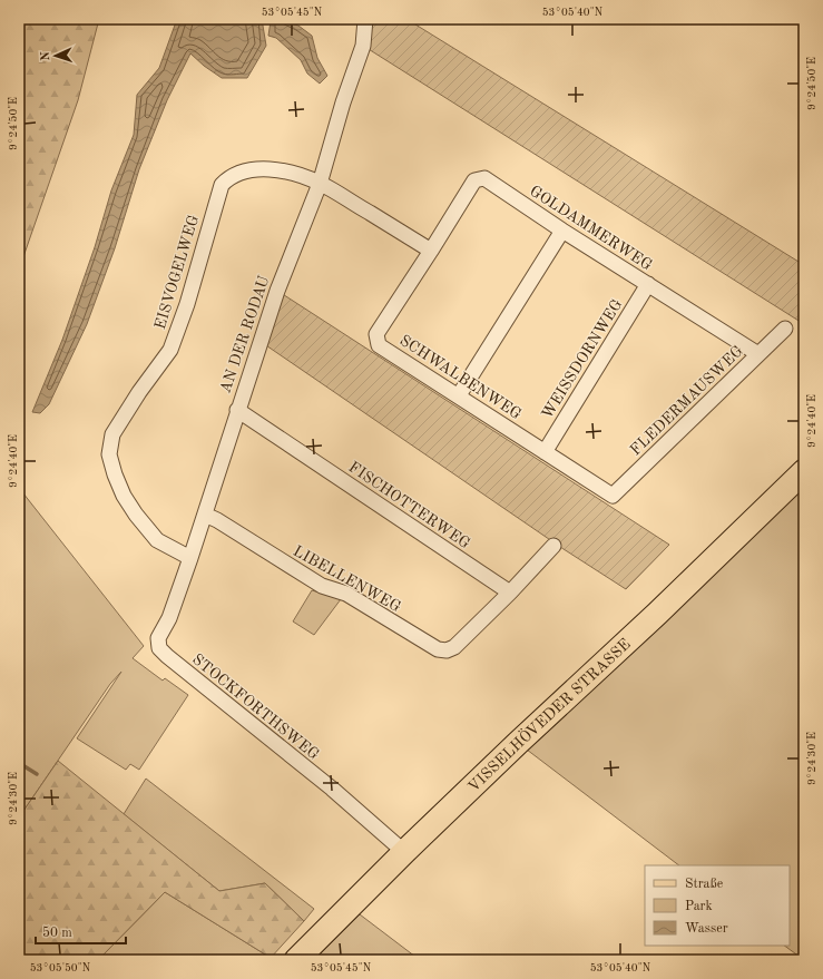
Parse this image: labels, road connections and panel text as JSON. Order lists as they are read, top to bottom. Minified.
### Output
{"streets":{"main road":["VISSELHÖVEDER STRASSE"],"street":["GOLDAMMERWEG","EISVOGELWEG","AN DER RODAU","WEISSDORNWEG","SCHWALBENWEG","FLEDERMAUSWEG","FISCHOTTERWEG","LIBELLENWEG","STOCKFORTHSWEG"]},"crossings":[["GOLDAMMERWEG","WEISSDORNWEG"],["GOLDAMMERWEG","SCHWALBENWEG"],["GOLDAMMERWEG","FLEDERMAUSWEG"],["EISVOGELWEG","AN DER RODAU"],["AN DER RODAU","FISCHOTTERWEG"],["AN DER RODAU","LIBELLENWEG"],["AN DER RODAU","STOCKFORTHSWEG"],["WEISSDORNWEG","SCHWALBENWEG"],["SCHWALBENWEG","FLEDERMAUSWEG"],["FISCHOTTERWEG","LIBELLENWEG"],["STOCKFORTHSWEG","VISSELHÖVEDER STRASSE"]],"legend":["Straße","Park","Wasser"],"scale_bar":"50 m","north":"left","coordinates":["53°05'45\"N","53°05'40\"N","9°24'50\"E","9°24'40\"E","9°24'30\"E","53°05'50\"N"]}
